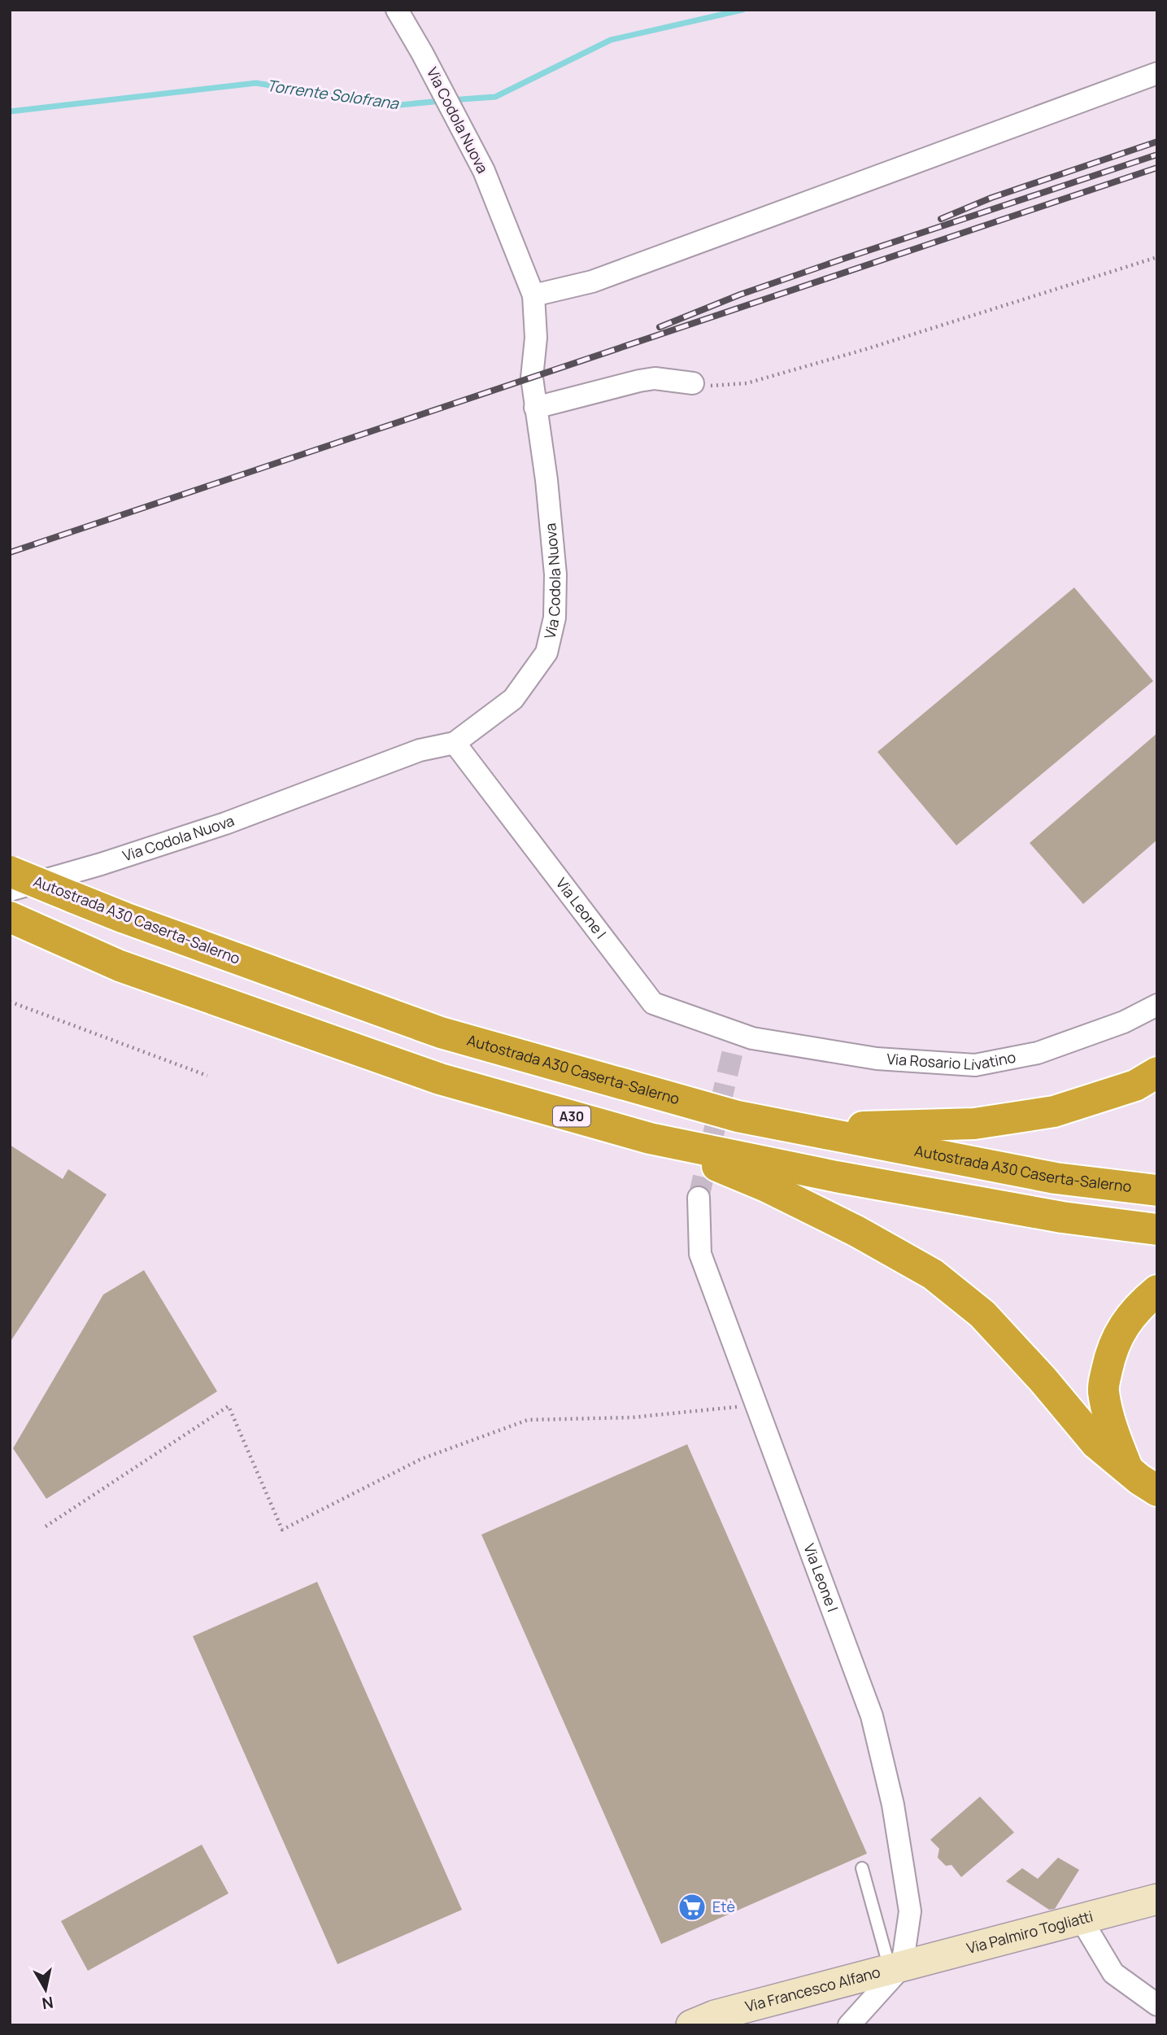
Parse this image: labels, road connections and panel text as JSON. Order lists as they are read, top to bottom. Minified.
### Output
{"streets":{"highway":["Autostrada A30 Caserta-Salerno","A30"],"main road":["Via Palmiro Togliatti","Via Francesco Alfano"],"street":["Via Codola Nuova","Via Leone I","Via Rosario Livatino"]},"crossings":[["Via Codola Nuova","Via Leone I"],["Via Leone I","Via Rosario Livatino"],["Via Leone I","Via Palmiro Togliatti"],["Via Leone I","Via Francesco Alfano"],["Via Palmiro Togliatti","Via Francesco Alfano"]],"water":["Torrente Solofrana"],"places":{"supermarket":["Etè"]},"north":"bottom"}
